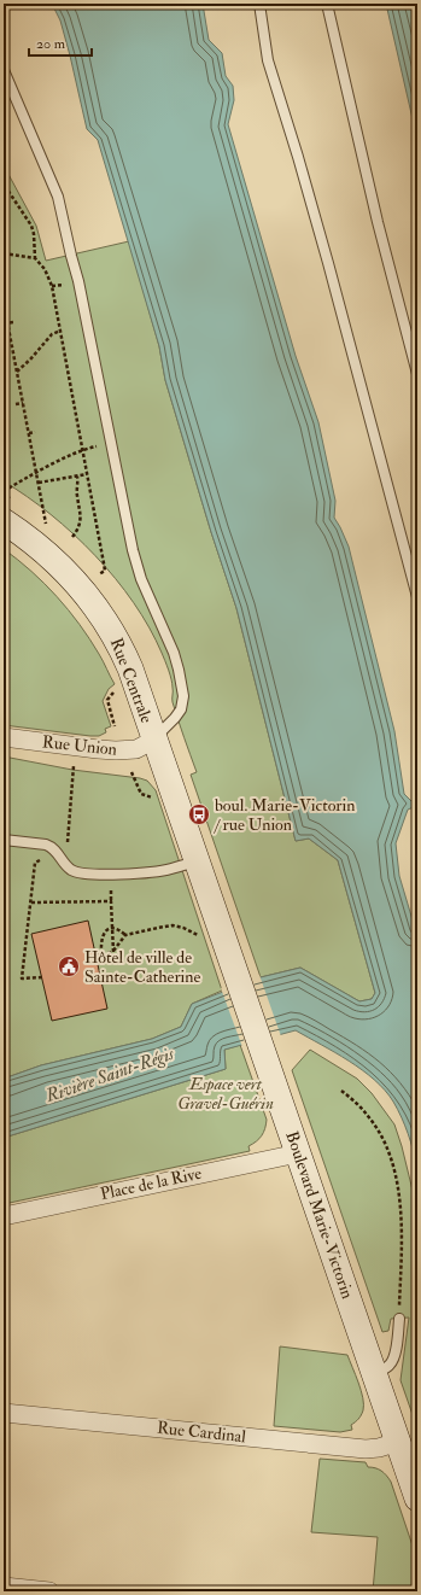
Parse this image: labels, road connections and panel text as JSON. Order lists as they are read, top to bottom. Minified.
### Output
{"streets":{"street":["Rue Centrale","Rue Union","Place de la Rive","Boulevard Marie-Victorin","Rue Cardinal"]},"crossings":[["Rue Centrale","Rue Union"],["Rue Centrale","Boulevard Marie-Victorin"],["Rue Union","Boulevard Marie-Victorin"],["Place de la Rive","Boulevard Marie-Victorin"],["Boulevard Marie-Victorin","Rue Cardinal"]],"water":["Rivière Saint-Régis"],"parks":["Espace vert Gravel-Guérin"],"places":{"bus stop":["boul. Marie-Victorin / rue Union"],"public building":["Hôtel de ville de Sainte-Catherine"]},"scale_bar":"20 m"}
